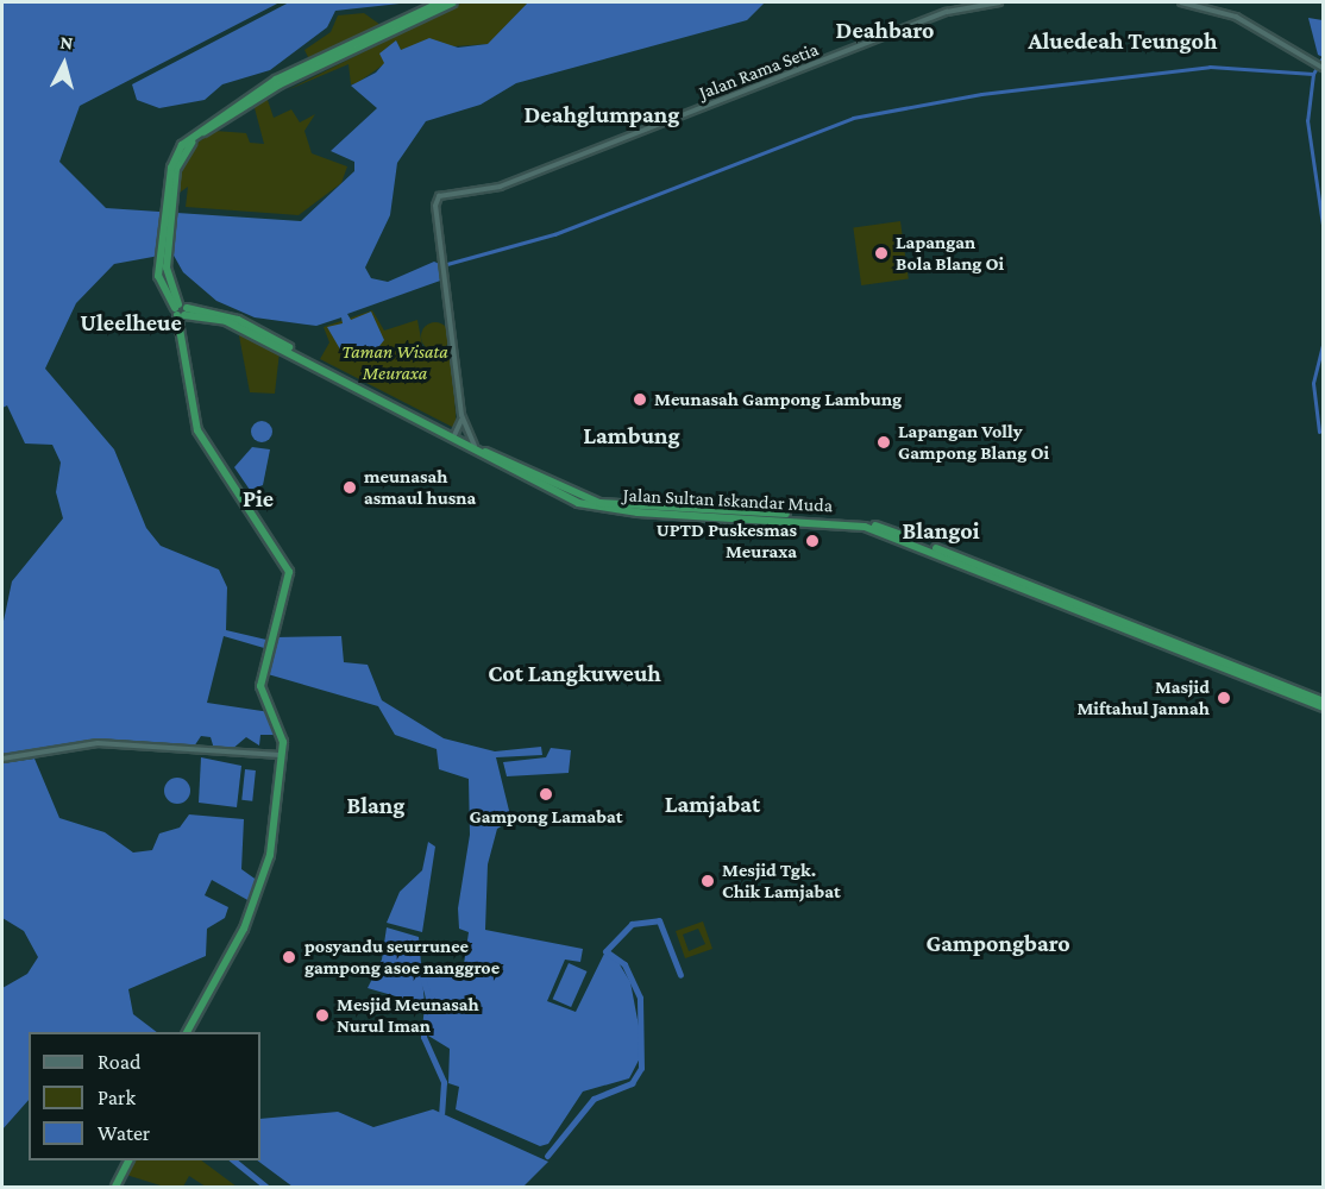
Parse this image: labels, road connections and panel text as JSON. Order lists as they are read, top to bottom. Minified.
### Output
{"streets":{"highway":["Jalan Sultan Iskandar Muda"],"street":["Jalan Rama Setia"]},"districts":["Deahbaro","Aluedeah Teungoh","Deahglumpang","Uleelheue","Lambung","Pie","Blangoi","Cot Langkuweuh","Lamjabat","Blang","Gampongbaro"],"parks":["Taman Wisata Meuraxa"],"places":["Lapangan Bola Blang Oi","Meunasah Gampong Lambung","Lapangan Volly Gampong Blang Oi","meunasah asmaul husna","UPTD Puskesmas Meuraxa","Masjid Miftahul Jannah","Gampong Lamabat","Mesjid Tgk. Chik Lamjabat","posyandu seurrunee gampong asoe nanggroe","Mesjid Meunasah Nurul Iman"],"legend":["Road","Park","Water"],"north":"top"}
